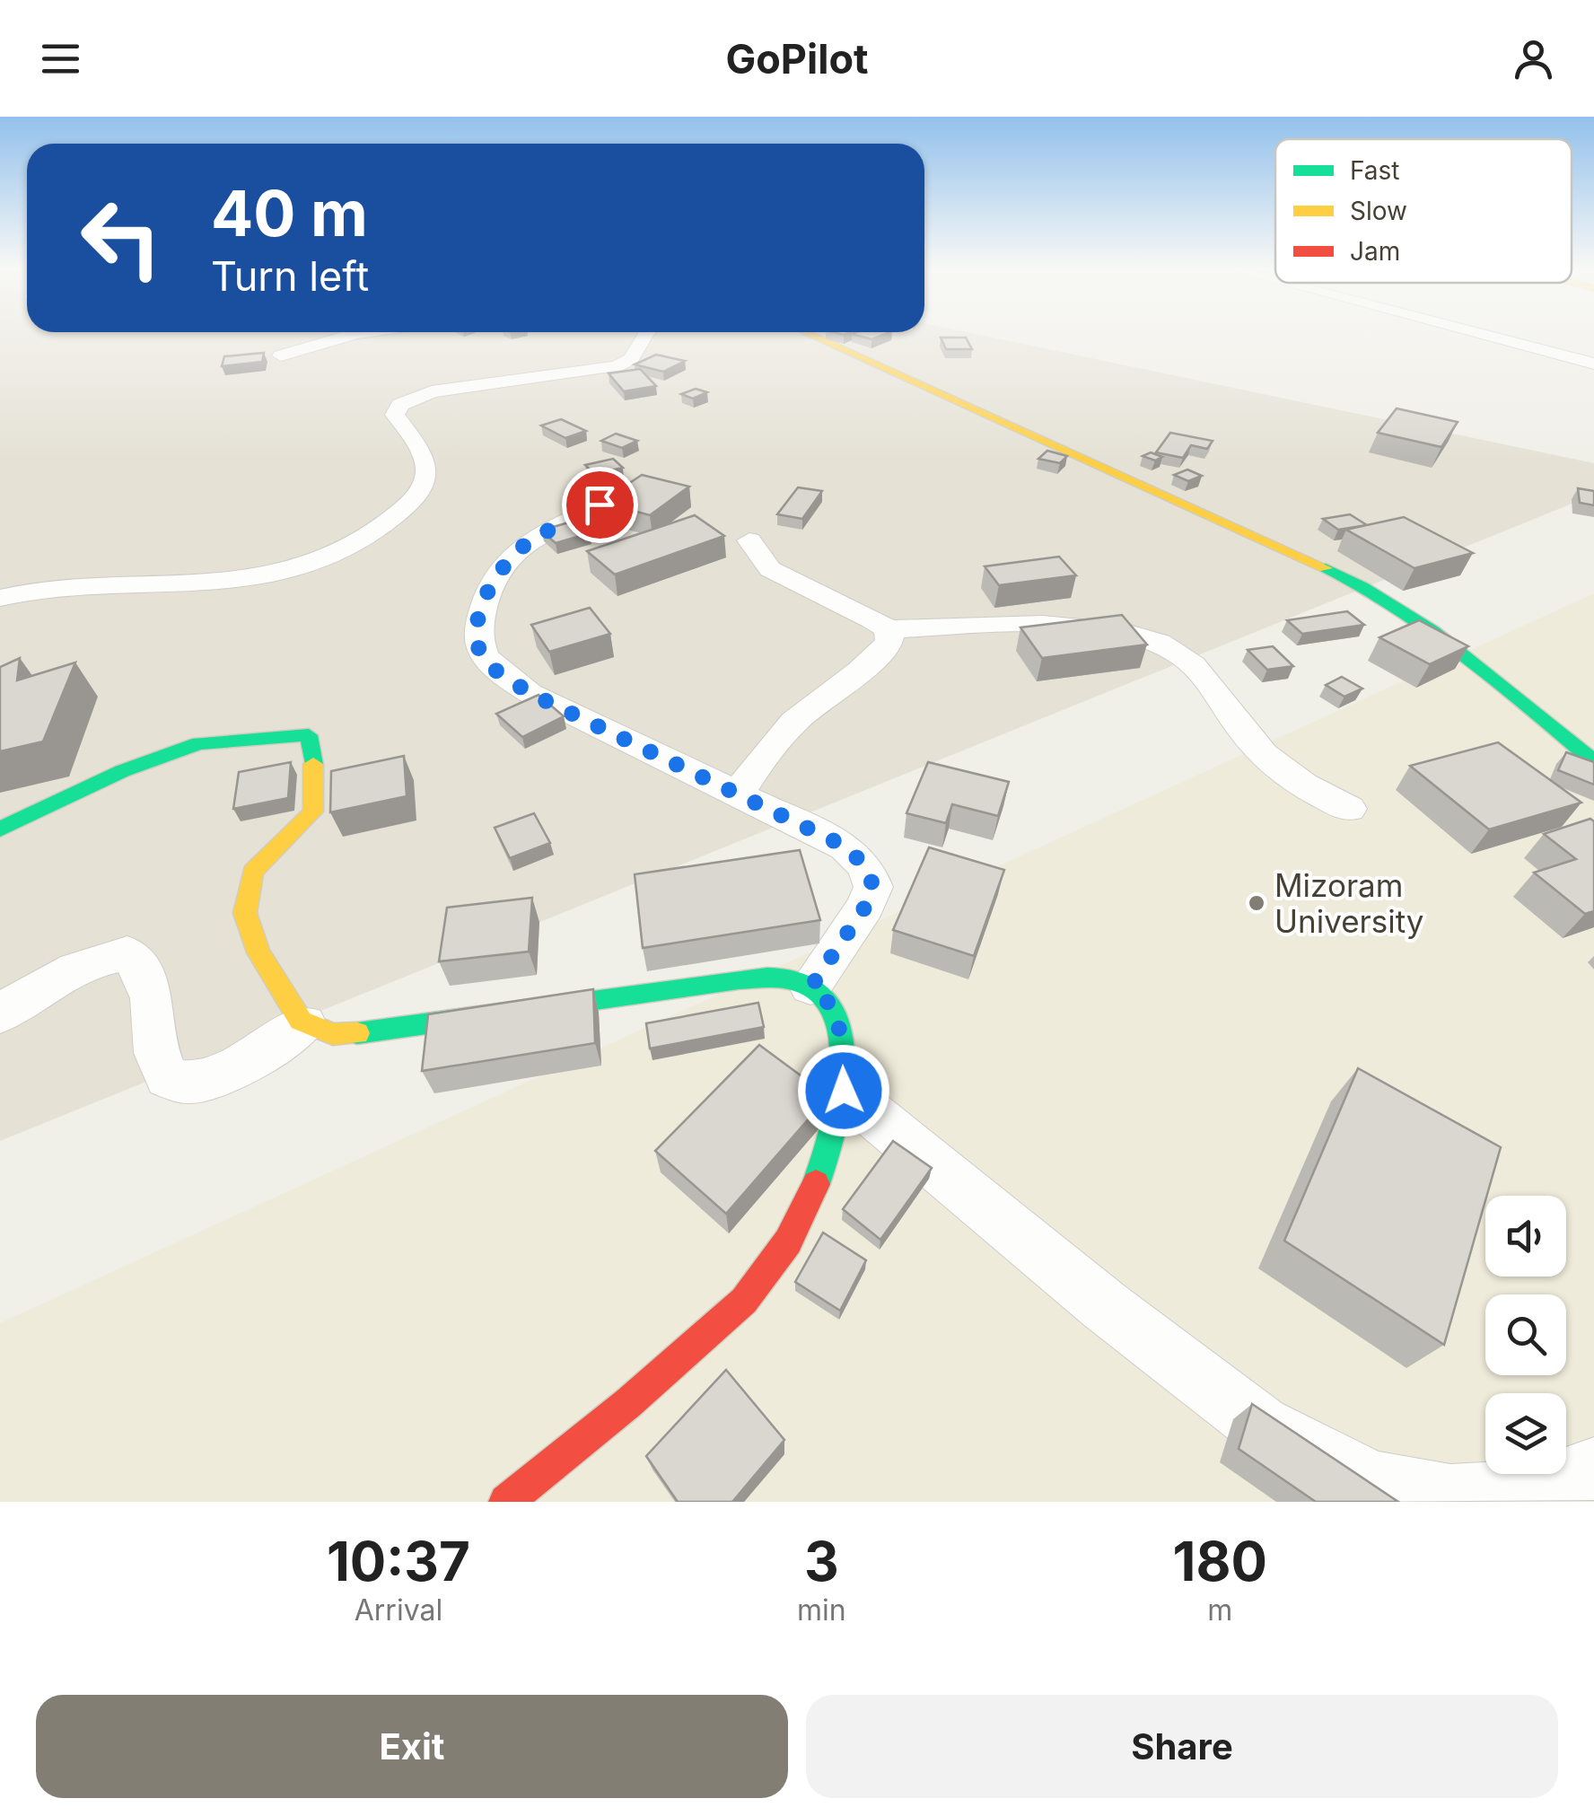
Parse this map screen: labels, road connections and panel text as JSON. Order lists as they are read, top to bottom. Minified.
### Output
{"places":["Mizoram University"],"legend":["Fast","Slow","Jam"],"page":{"header":"GoPilot","turn":["40 m","Turn left"],"eta":["10:37","Arrival","3","min","180","m"],"buttons":["Exit","Share"]}}
